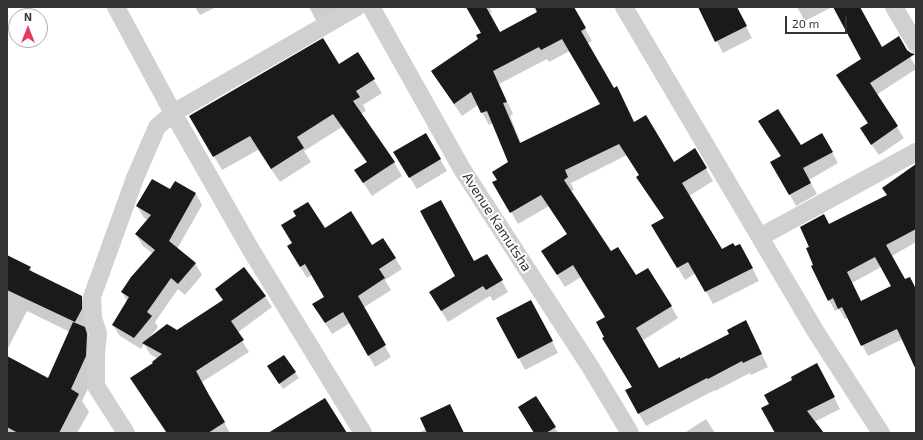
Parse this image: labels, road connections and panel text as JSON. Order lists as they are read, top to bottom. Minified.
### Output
{"streets":{"street":["Avenue Kamutsha"]},"scale_bar":"20 m","north":"top"}
